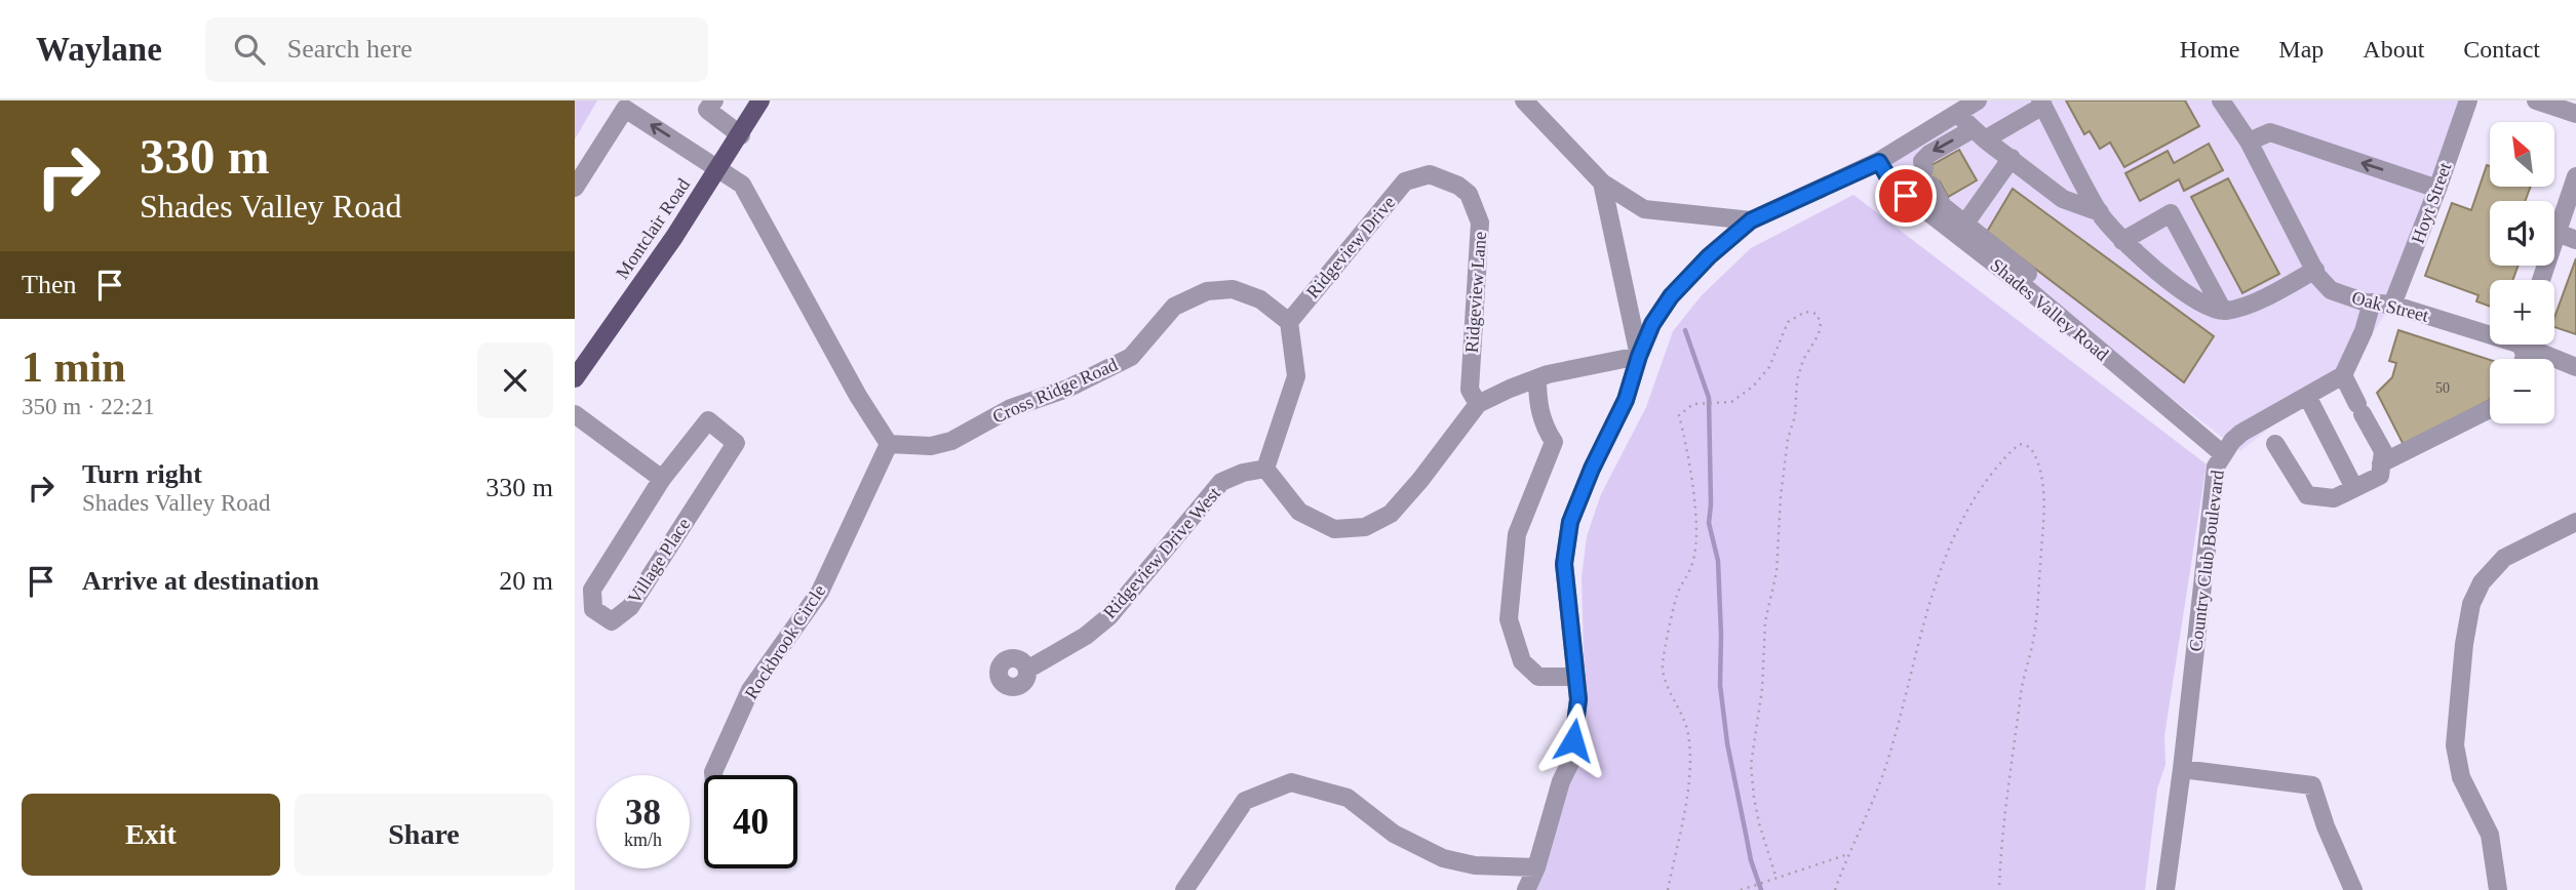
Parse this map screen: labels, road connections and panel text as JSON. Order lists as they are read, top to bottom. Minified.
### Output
{"streets":{"main road":["Montclair Road"],"street":["Hoyt Street","Ridgeview Drive","Ridgeview Lane","Oak Street","Shades Valley Road","Cross Ridge Road","Ridgeview Drive West","Village Place","Country Club Boulevard","Rockbrook Circle"]},"crossings":[["Hoyt Street","Oak Street"],["Ridgeview Drive","Ridgeview Lane"],["Ridgeview Drive","Cross Ridge Road"],["Shades Valley Road","Country Club Boulevard"],["Cross Ridge Road","Rockbrook Circle"]],"house_numbers":["50"],"north":"top left","page":{"header":"Waylane","search":"Search here","nav":["Home","Map","About","Contact"],"turn":["330 m","Shades Valley Road"],"map_buttons":["+","−"],"then":"Then","heading":["1 min","350 m · 22:21"],"list":[{"name":"Turn right","note":"Shades Valley Road","value":"330 m"},{"name":"Arrive at destination","value":"20 m"}],"speed":"38 km/h","limit":"40","buttons":["Exit","Share"]}}
